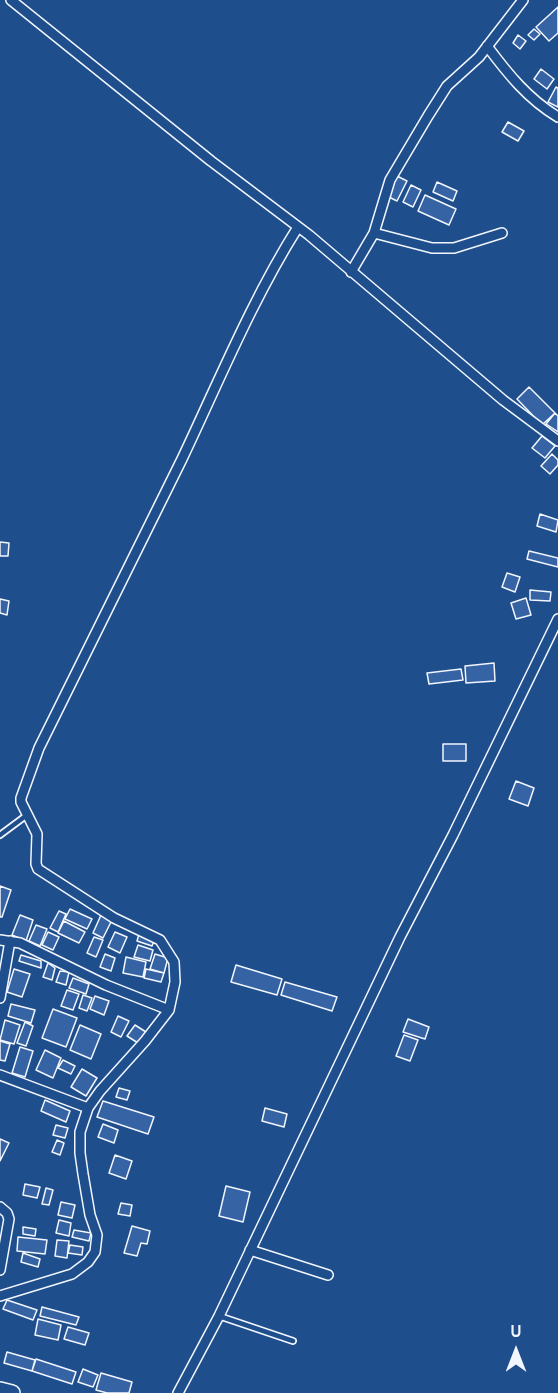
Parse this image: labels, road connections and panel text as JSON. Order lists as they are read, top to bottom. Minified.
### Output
{"north":"top"}
